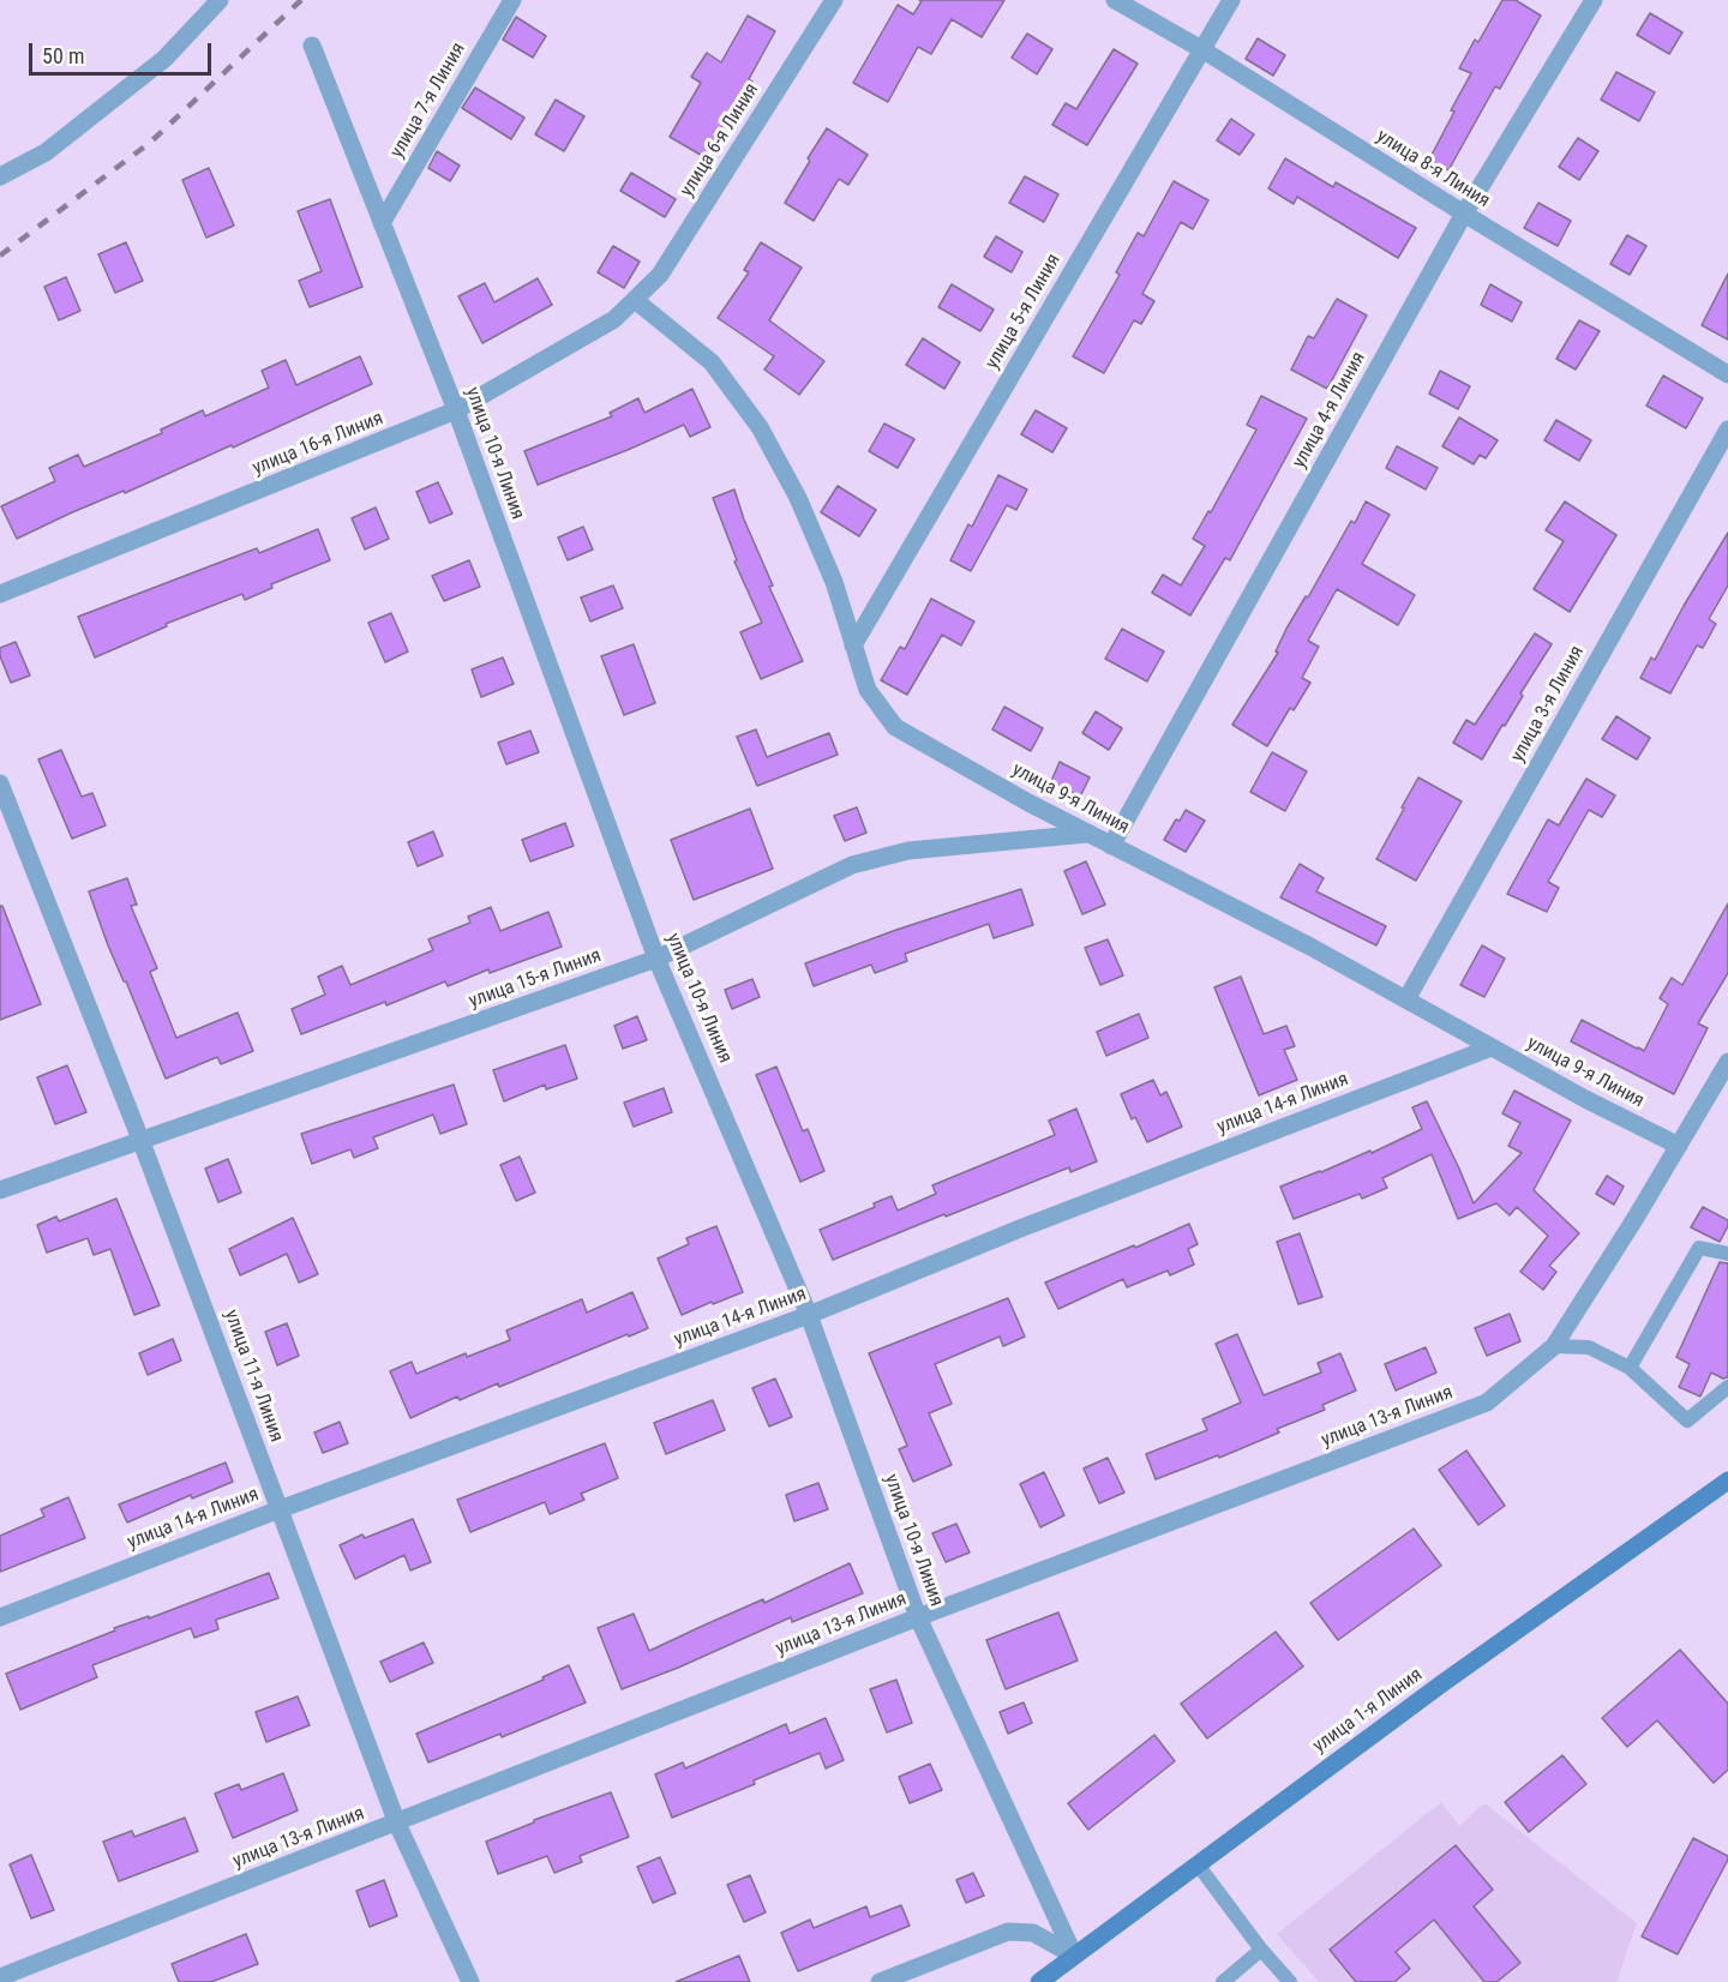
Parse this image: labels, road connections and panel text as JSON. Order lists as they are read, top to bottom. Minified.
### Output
{"streets":{"main road":["улица 1-я Линия"],"street":["улица 7-я Линия","улица 6-я Линия","улица 8-я Линия","улица 5-я Линия","улица 4-я Линия","улица 16-я Линия","улица 10-я Линия","улица 3-я Линия","улица 9-я Линия","улица 15-я Линия","улица 14-я Линия","улица 11-я Линия","улица 13-я Линия"]},"crossings":[["улица 7-я Линия","улица 10-я Линия"],["улица 6-я Линия","улица 16-я Линия"],["улица 6-я Линия","улица 9-я Линия"],["улица 8-я Линия","улица 5-я Линия"],["улица 8-я Линия","улица 4-я Линия"],["улица 5-я Линия","улица 9-я Линия"],["улица 4-я Линия","улица 9-я Линия"],["улица 16-я Линия","улица 10-я Линия"],["улица 16-я Линия","улица 9-я Линия"],["улица 10-я Линия","улица 15-я Линия"],["улица 10-я Линия","улица 14-я Линия"],["улица 10-я Линия","улица 13-я Линия"],["улица 10-я Линия","улица 1-я Линия"],["улица 3-я Линия","улица 9-я Линия"],["улица 9-я Линия","улица 15-я Линия"],["улица 9-я Линия","улица 14-я Линия"],["улица 9-я Линия","улица 13-я Линия"],["улица 15-я Линия","улица 11-я Линия"],["улица 14-я Линия","улица 11-я Линия"],["улица 11-я Линия","улица 13-я Линия"]],"scale_bar":"50 m"}
